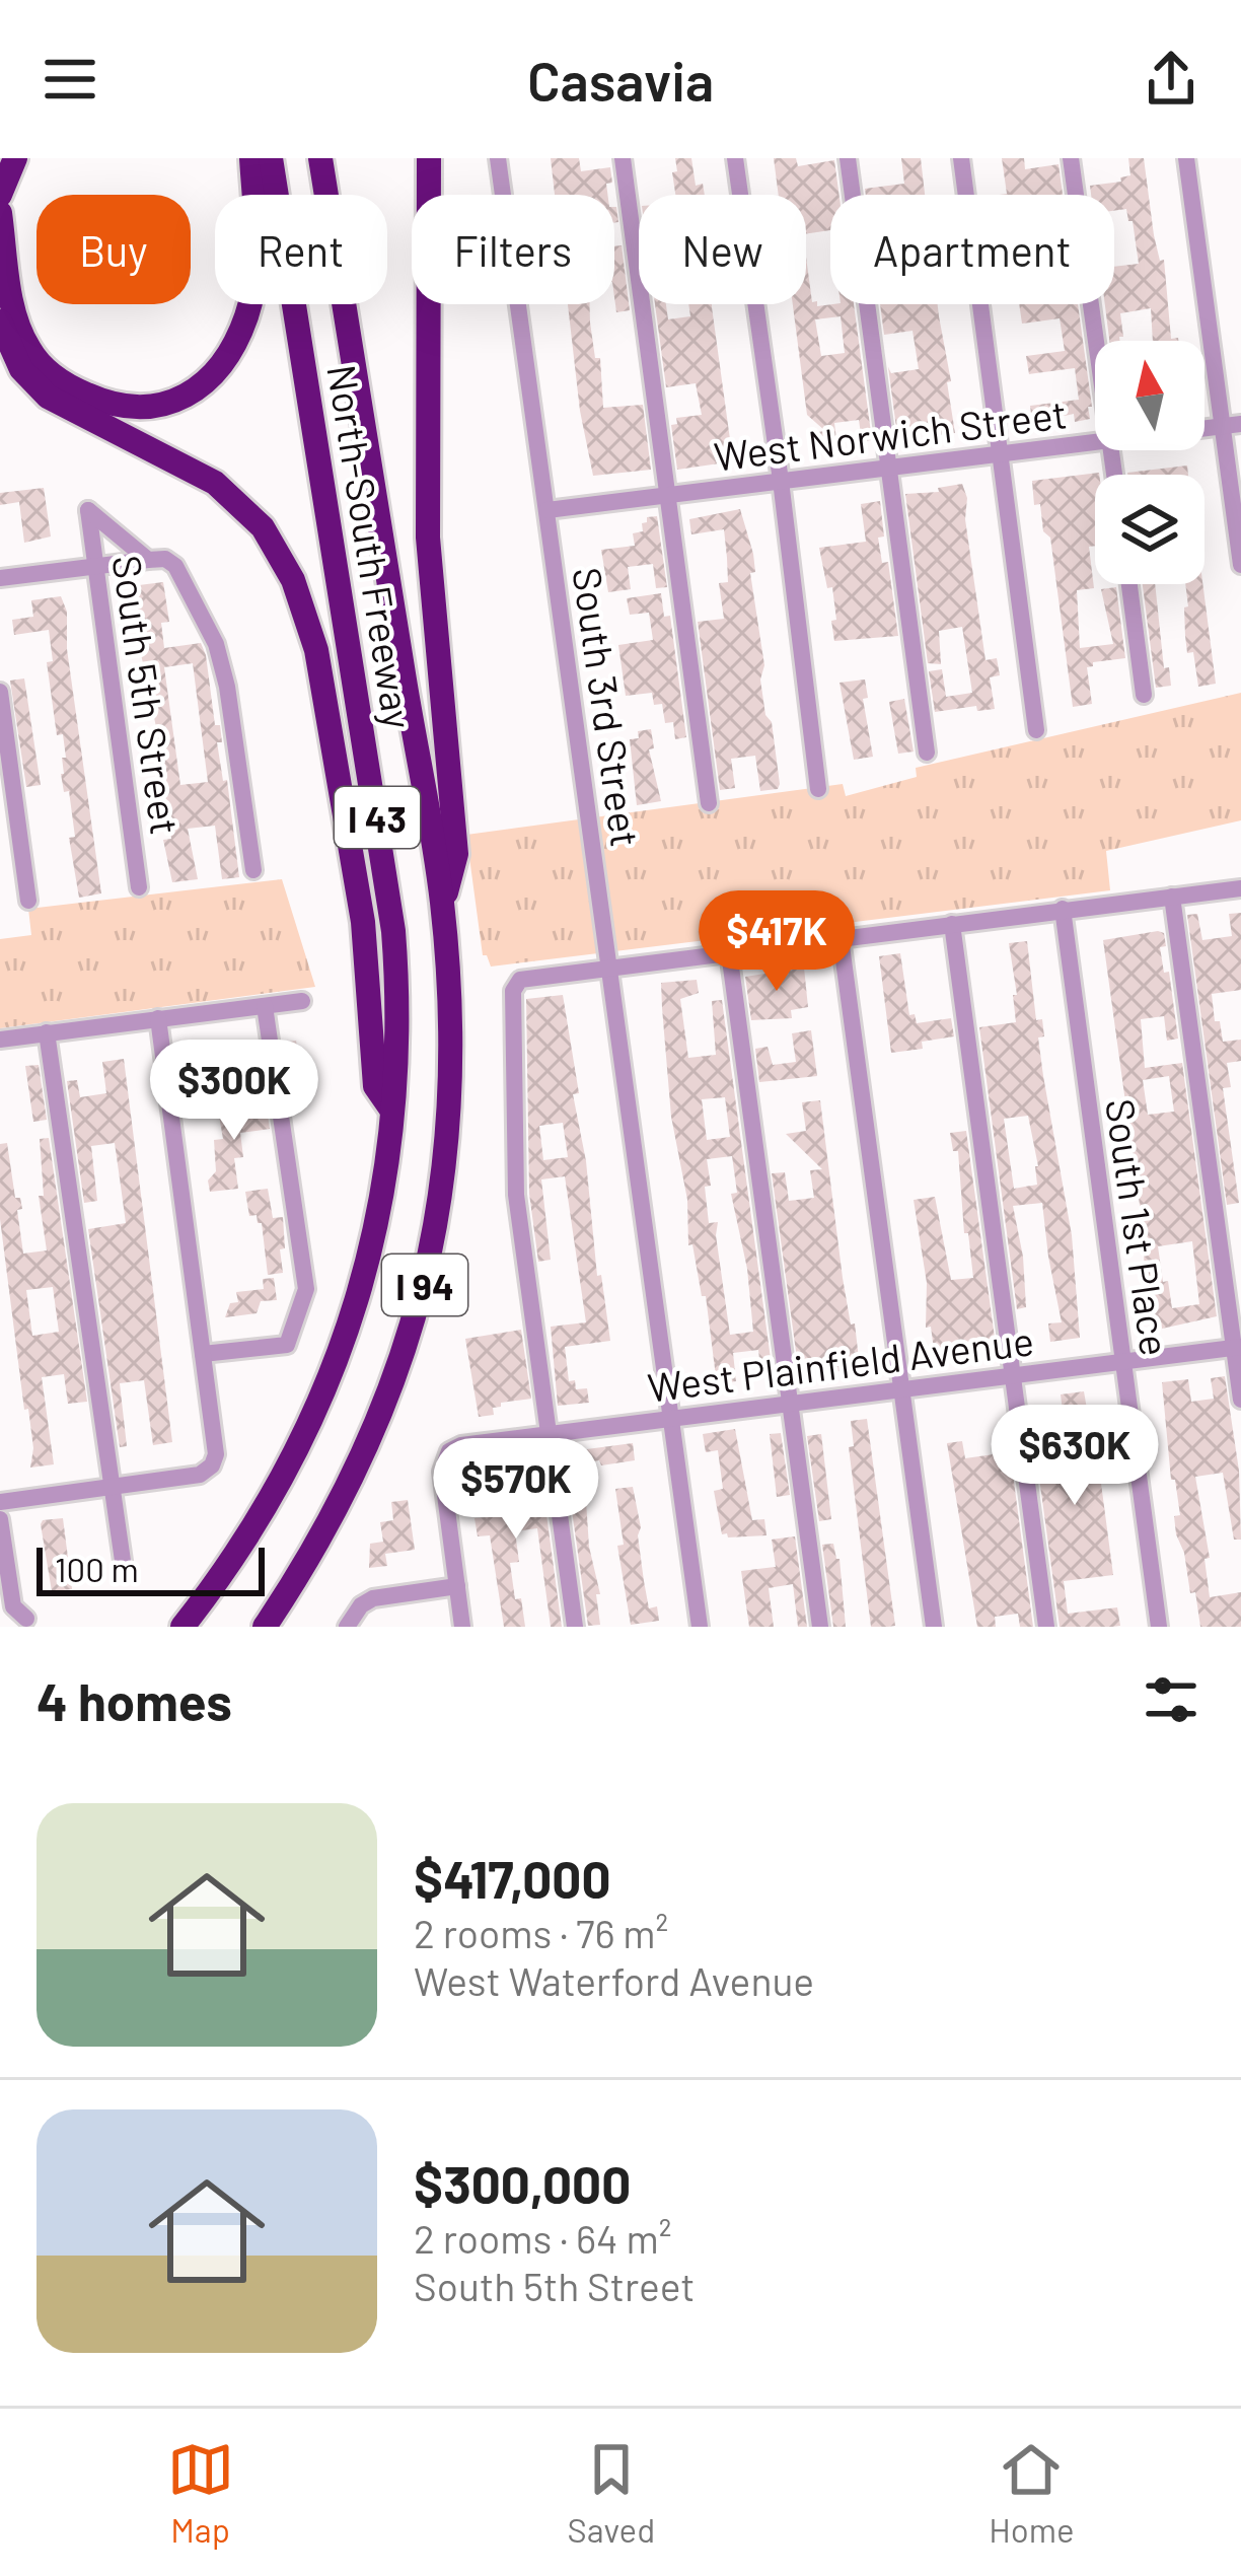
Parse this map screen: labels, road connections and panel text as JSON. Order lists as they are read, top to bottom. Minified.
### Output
{"streets":{"highway":["North-South Freeway","I 43","I 94"],"street":["West Norwich Street","South 5th Street","South 3rd Street","South 1st Place","West Plainfield Avenue"]},"crossings":[["West Norwich Street","South 3rd Street"],["South 3rd Street","West Plainfield Avenue"],["South 1st Place","West Plainfield Avenue"]],"scale_bar":"100 m","north":"top","page":{"header":"Casavia","chip":["Buy","Rent","Filters","New","Apartment"],"price":["$417K","$300K","$630K","$570K"],"scale":"100 m","heading":"4 homes","list":[{"name":"$417,000","note":"2 rooms · 76 m² · West Waterford Avenue"},{"name":"$300,000","note":"2 rooms · 64 m² · South 5th Street"}],"tabs":["Map","Saved","Home"]}}
